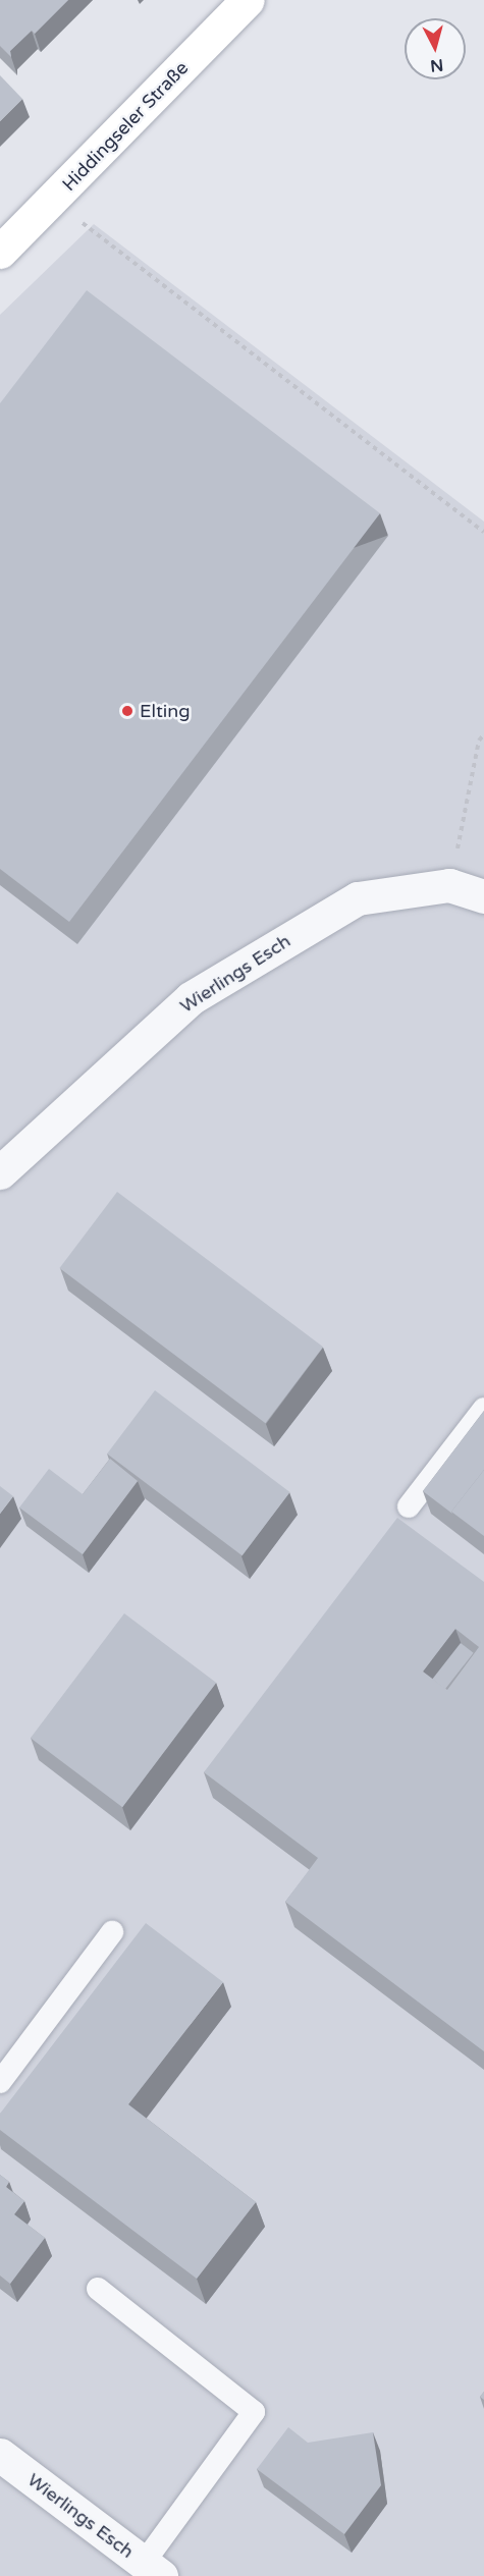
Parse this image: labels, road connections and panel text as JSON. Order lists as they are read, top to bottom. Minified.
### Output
{"streets":{"street":["Hiddingseler Straße","Wierlings Esch"]},"places":["Elting"],"north":"bottom"}
